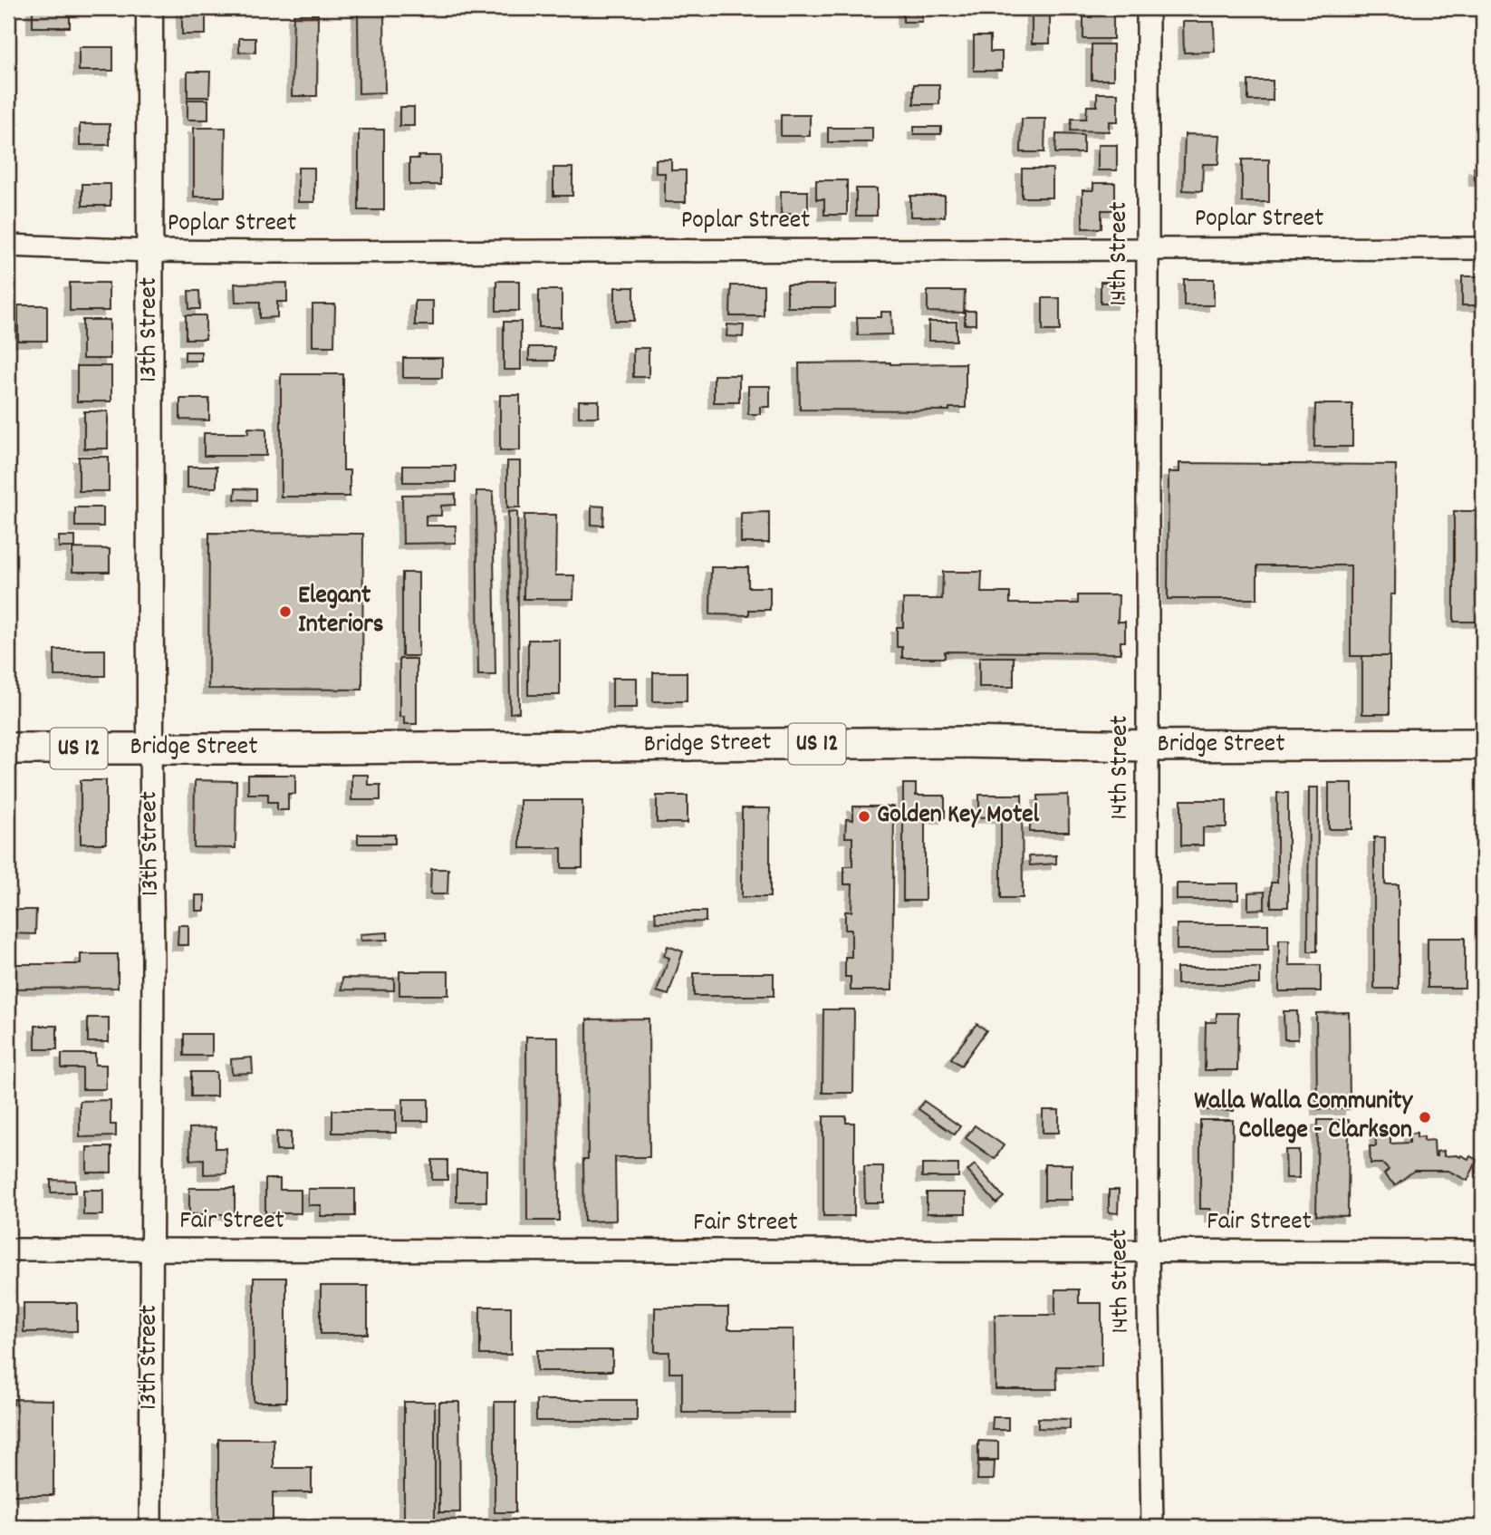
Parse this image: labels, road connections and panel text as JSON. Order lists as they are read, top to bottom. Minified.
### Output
{"streets":{"highway":["US 12","Bridge Street"],"main road":["13th Street"],"street":["Poplar Street","14th Street","Fair Street"]},"crossings":[["Poplar Street","14th Street"],["Poplar Street","13th Street"],["14th Street","Bridge Street"],["14th Street","Fair Street"],["13th Street","Bridge Street"],["13th Street","Fair Street"]],"places":["Elegant Interiors","Golden Key Motel","Walla Walla Community College - Clarkson"]}
